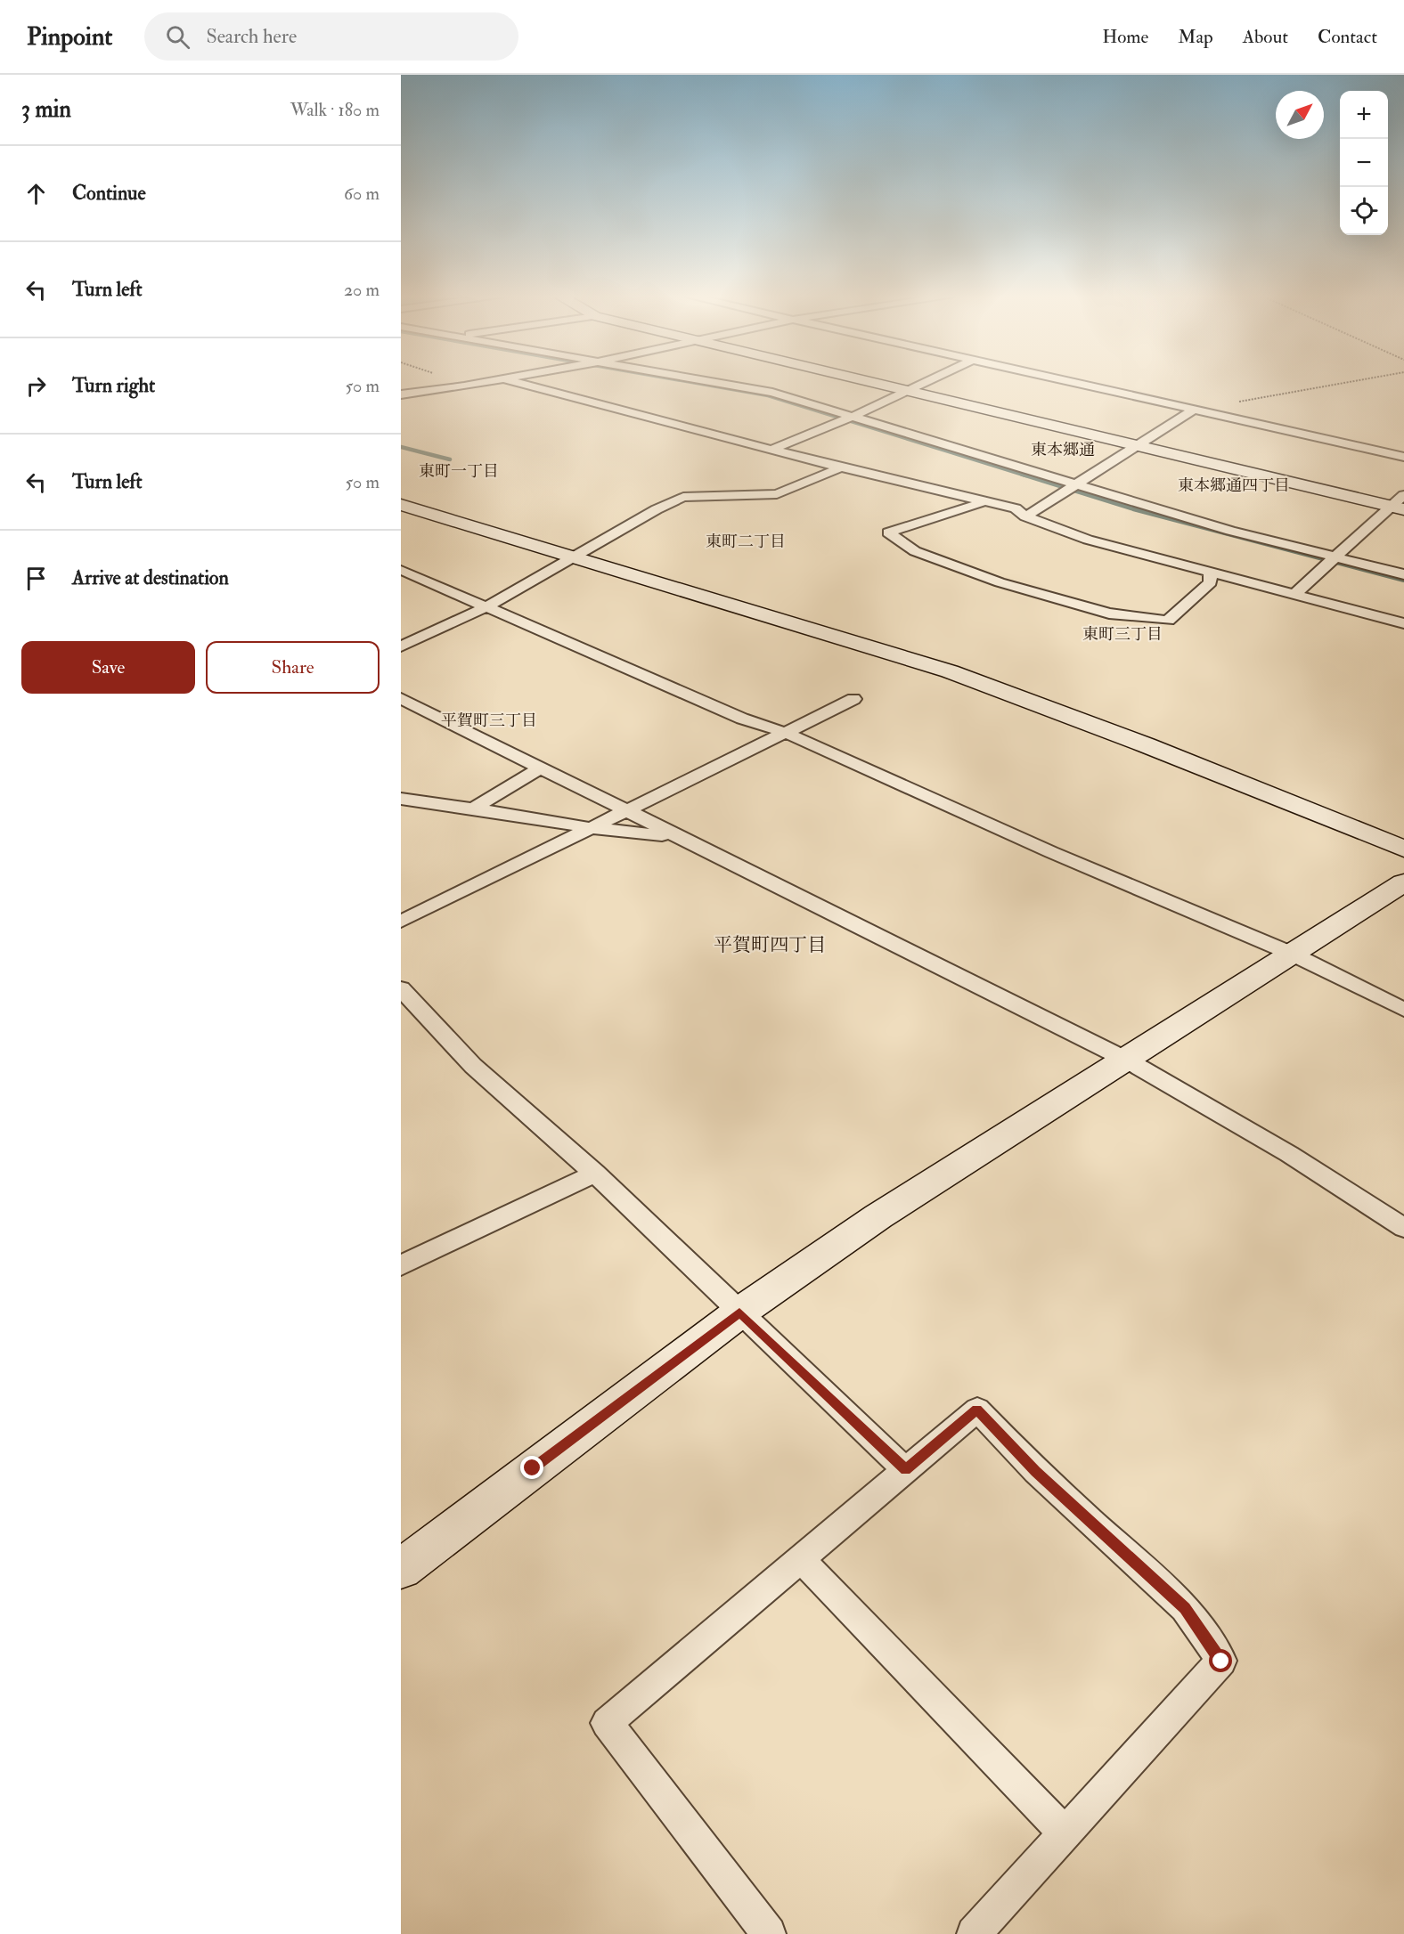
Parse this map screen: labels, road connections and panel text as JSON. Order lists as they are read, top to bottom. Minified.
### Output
{"districts":["東本郷通","東町一丁目","東本郷通四丁目","東町二丁目","東町三丁目","平賀町三丁目","平賀町四丁目"],"north":"top right","page":{"header":"Pinpoint","search":"Search here","nav":["Home","Map","About","Contact"],"heading":["3 min","Walk · 180 m"],"map_buttons":["+","−"],"list":[["Continue","60 m"],["Turn left","20 m"],["Turn right","50 m"],["Turn left","50 m"],"Arrive at destination"],"buttons":["Save","Share"]}}
